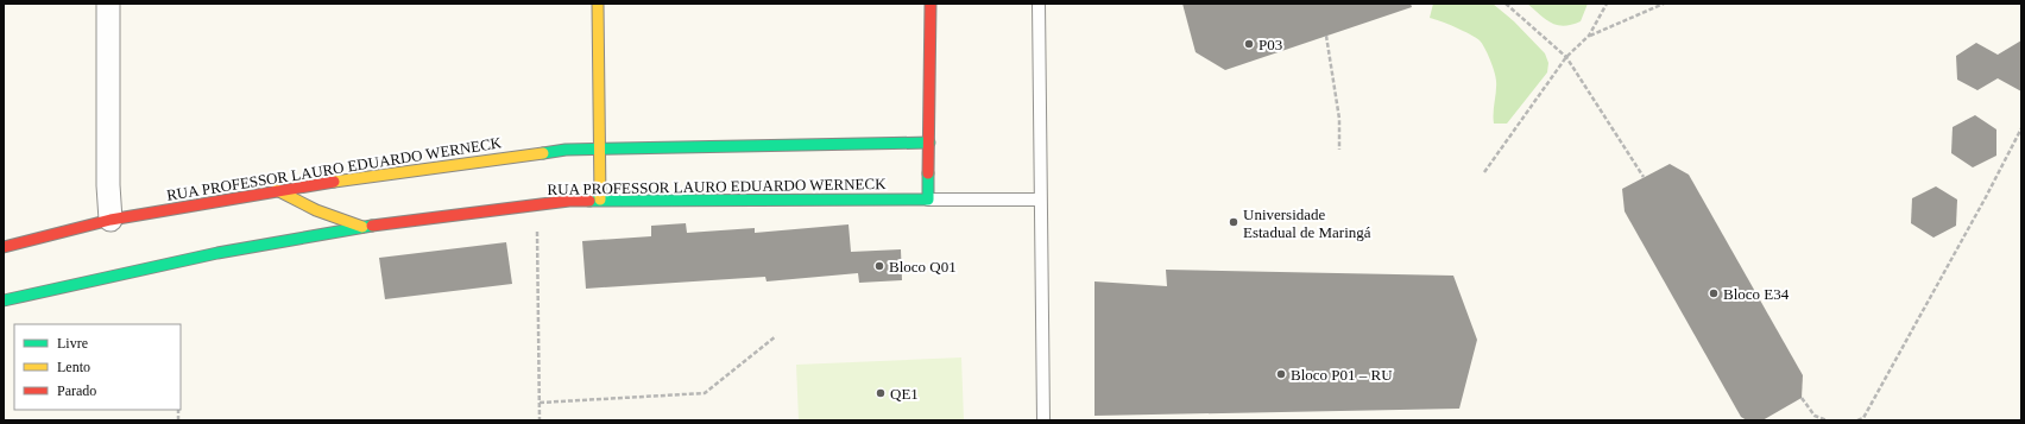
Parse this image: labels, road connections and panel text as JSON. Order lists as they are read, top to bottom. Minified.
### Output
{"streets":{"main road":["RUA PROFESSOR LAURO EDUARDO WERNECK"]},"places":["P03","Universidade Estadual de Maringá","Bloco Q01","Bloco E34","Bloco P01 – RU","QE1"],"legend":["Livre","Lento","Parado"]}
